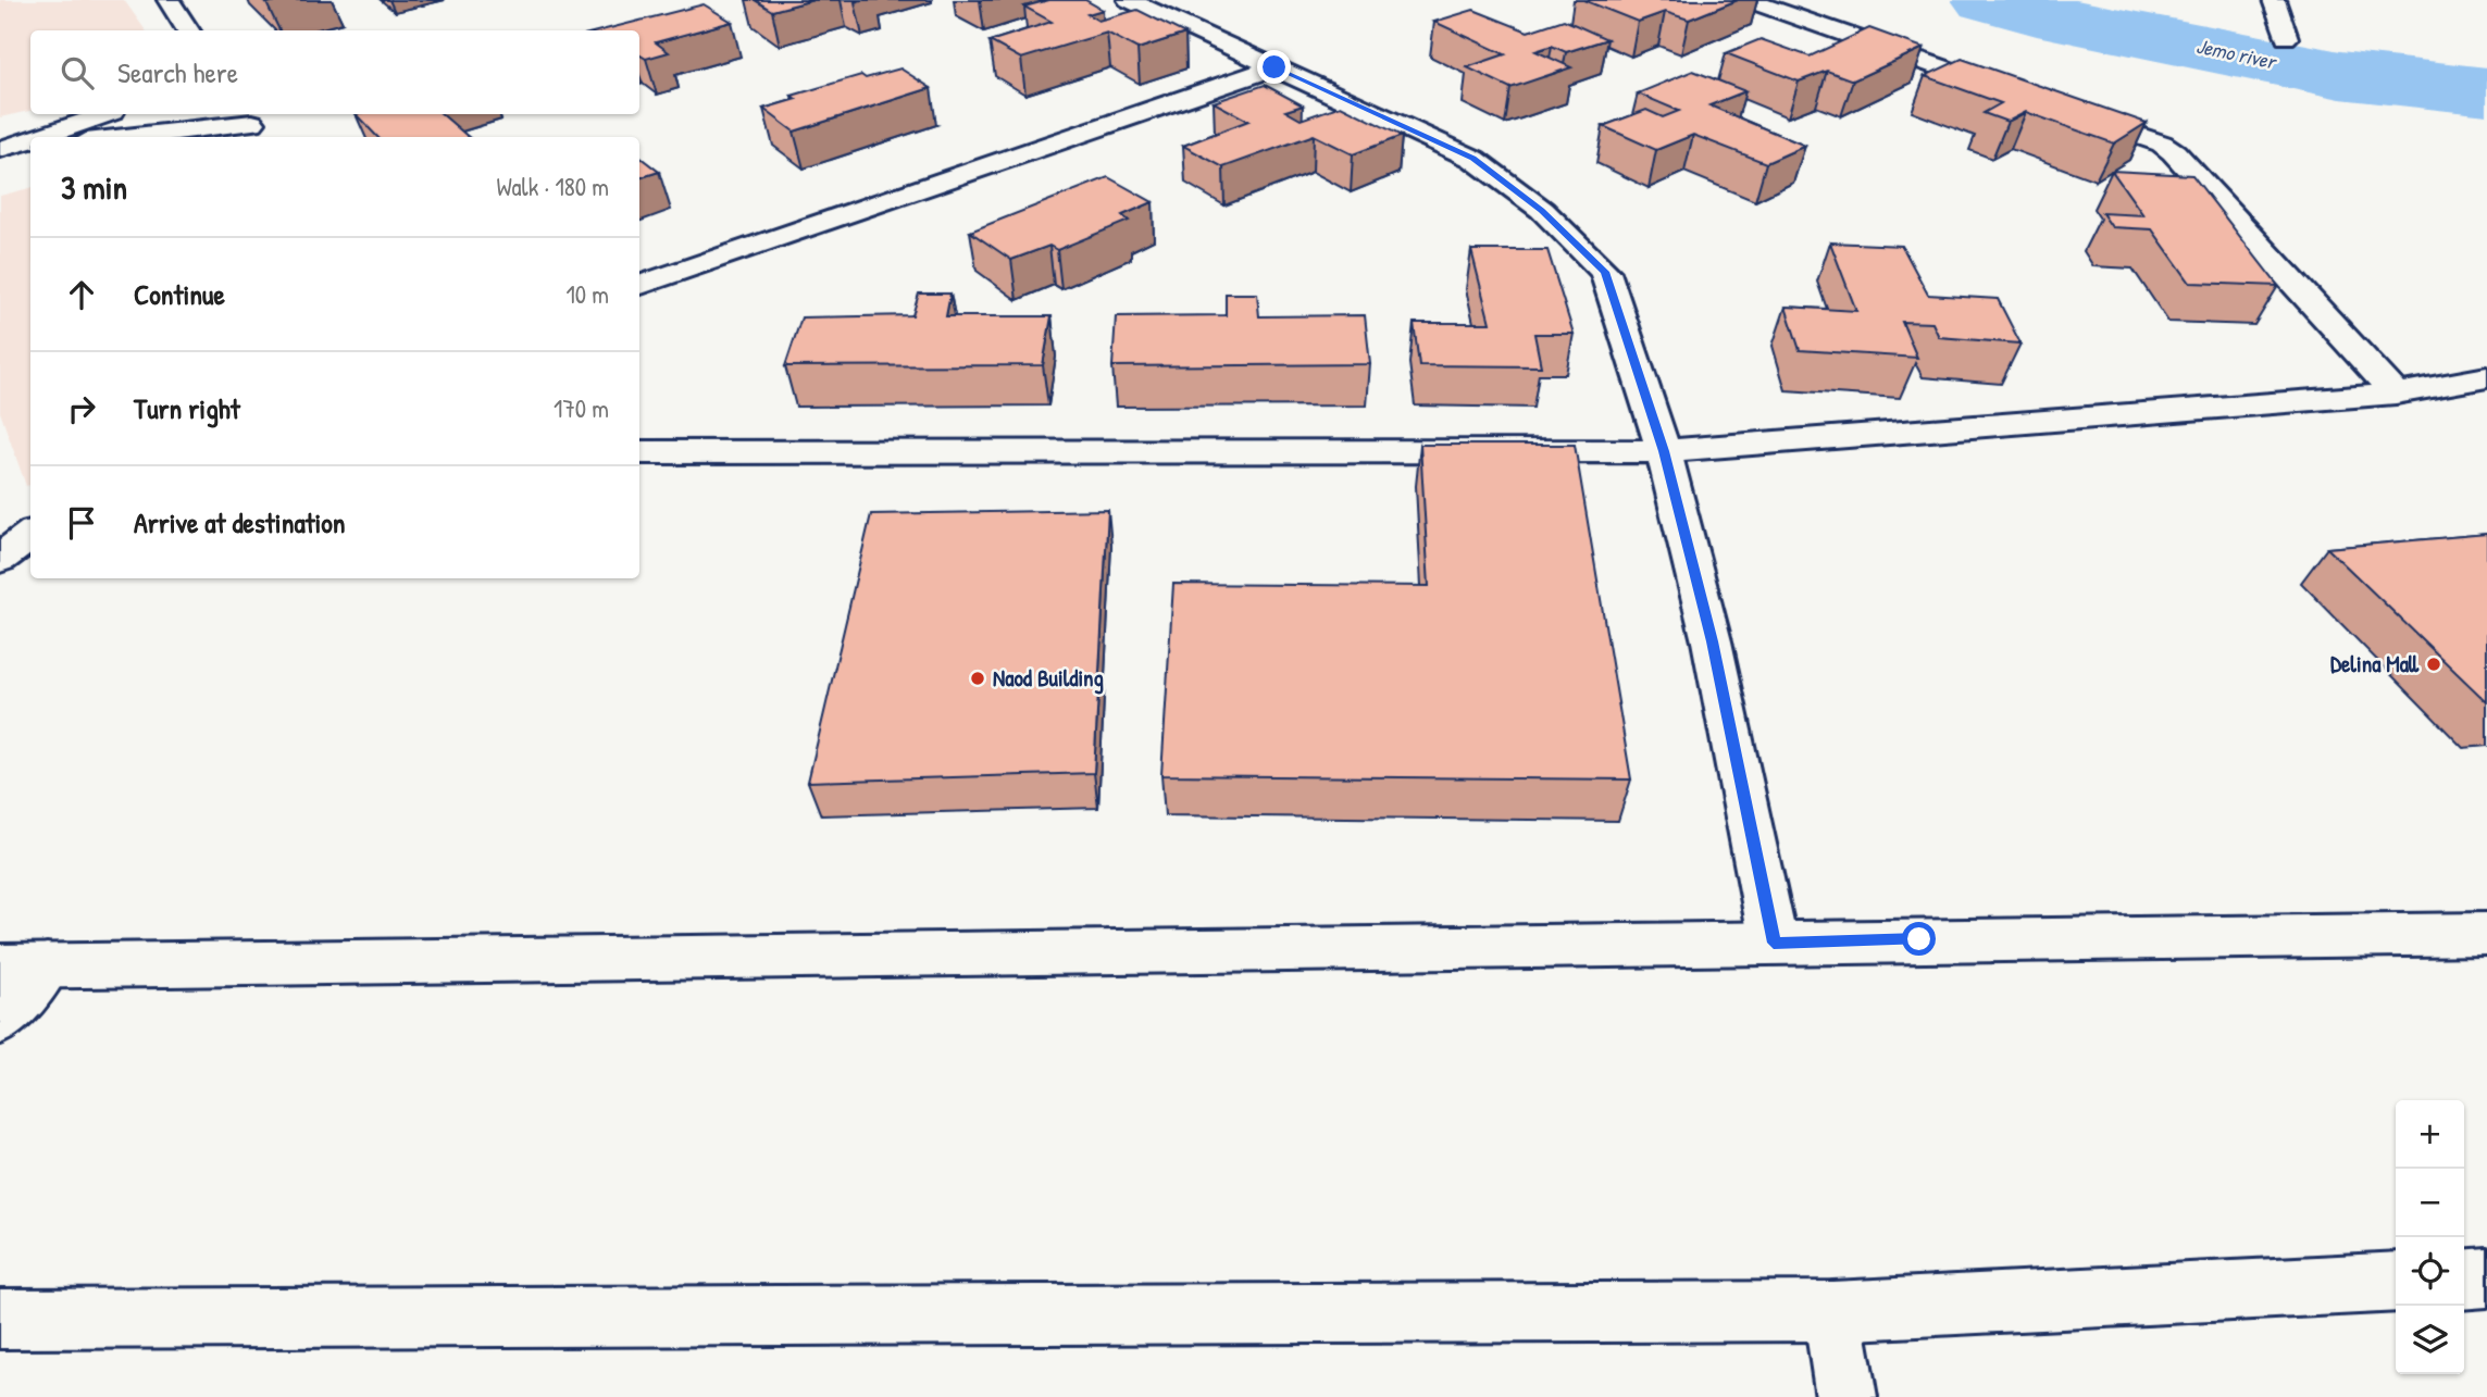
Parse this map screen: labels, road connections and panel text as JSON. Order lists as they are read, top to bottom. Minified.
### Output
{"water":["Jemo river"],"places":["Delina Mall","Naod Building"],"page":{"search":"Search here","heading":["3 min","Walk · 180 m"],"list":[["Continue","10 m"],["Turn right","170 m"],"Arrive at destination"],"map_buttons":["+","−"]}}
